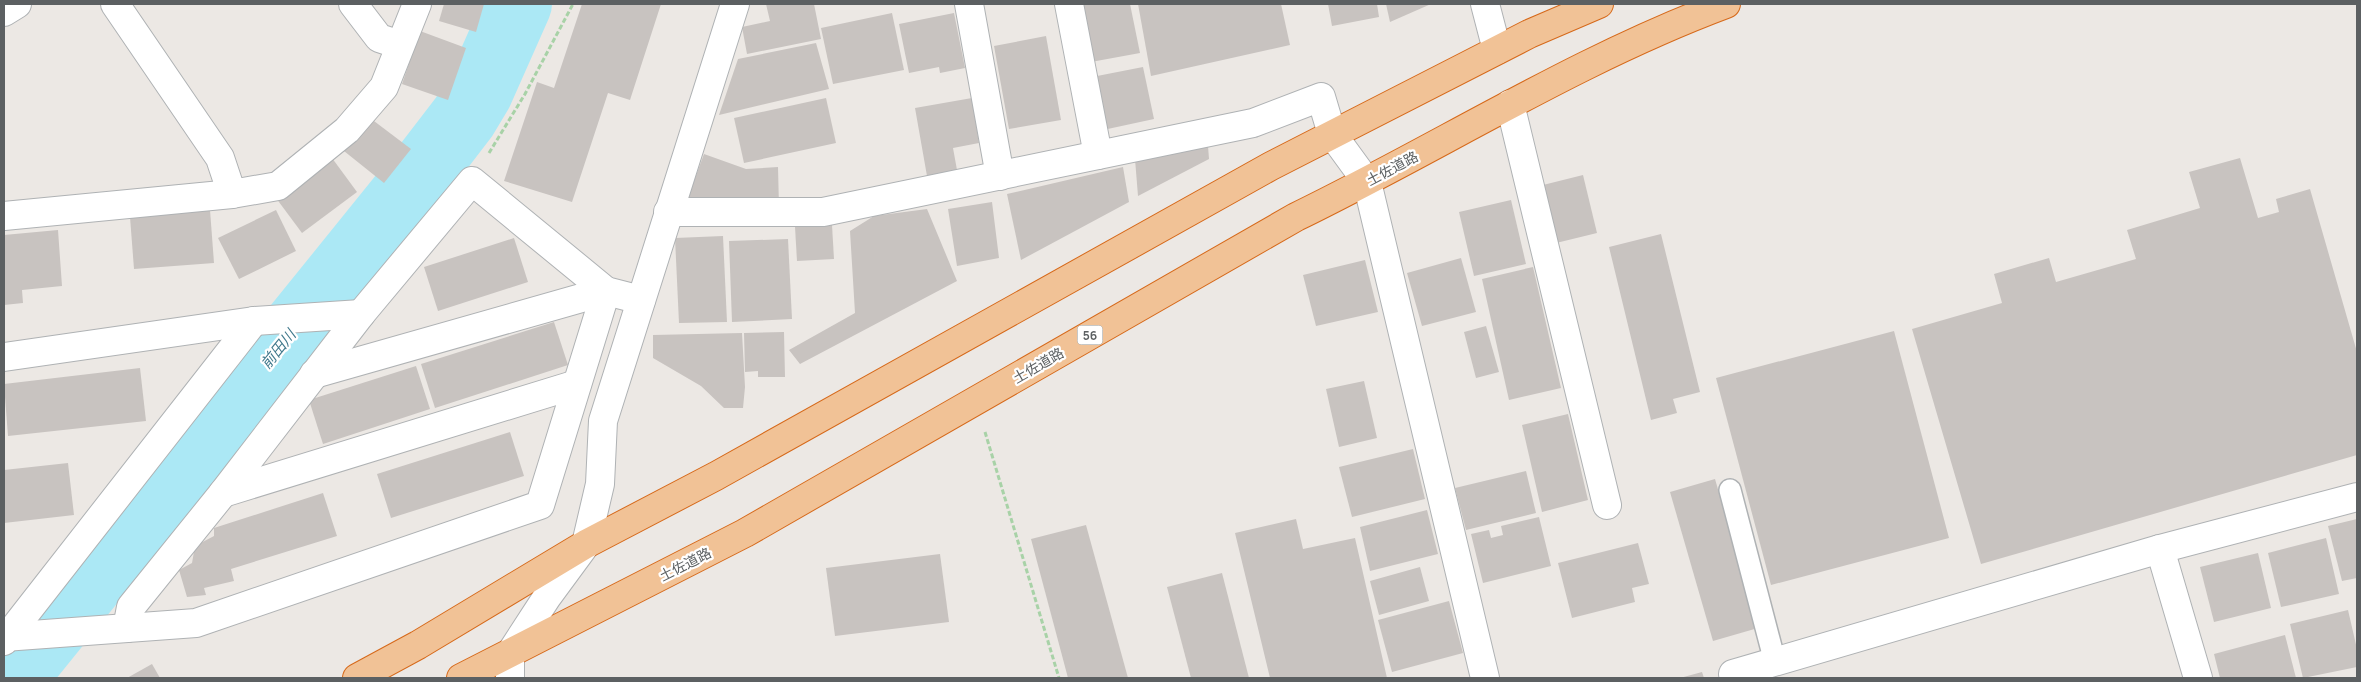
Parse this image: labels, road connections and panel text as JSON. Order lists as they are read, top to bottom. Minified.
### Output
{"streets":{"highway":["土佐道路","56"]},"water":["前田川"]}
